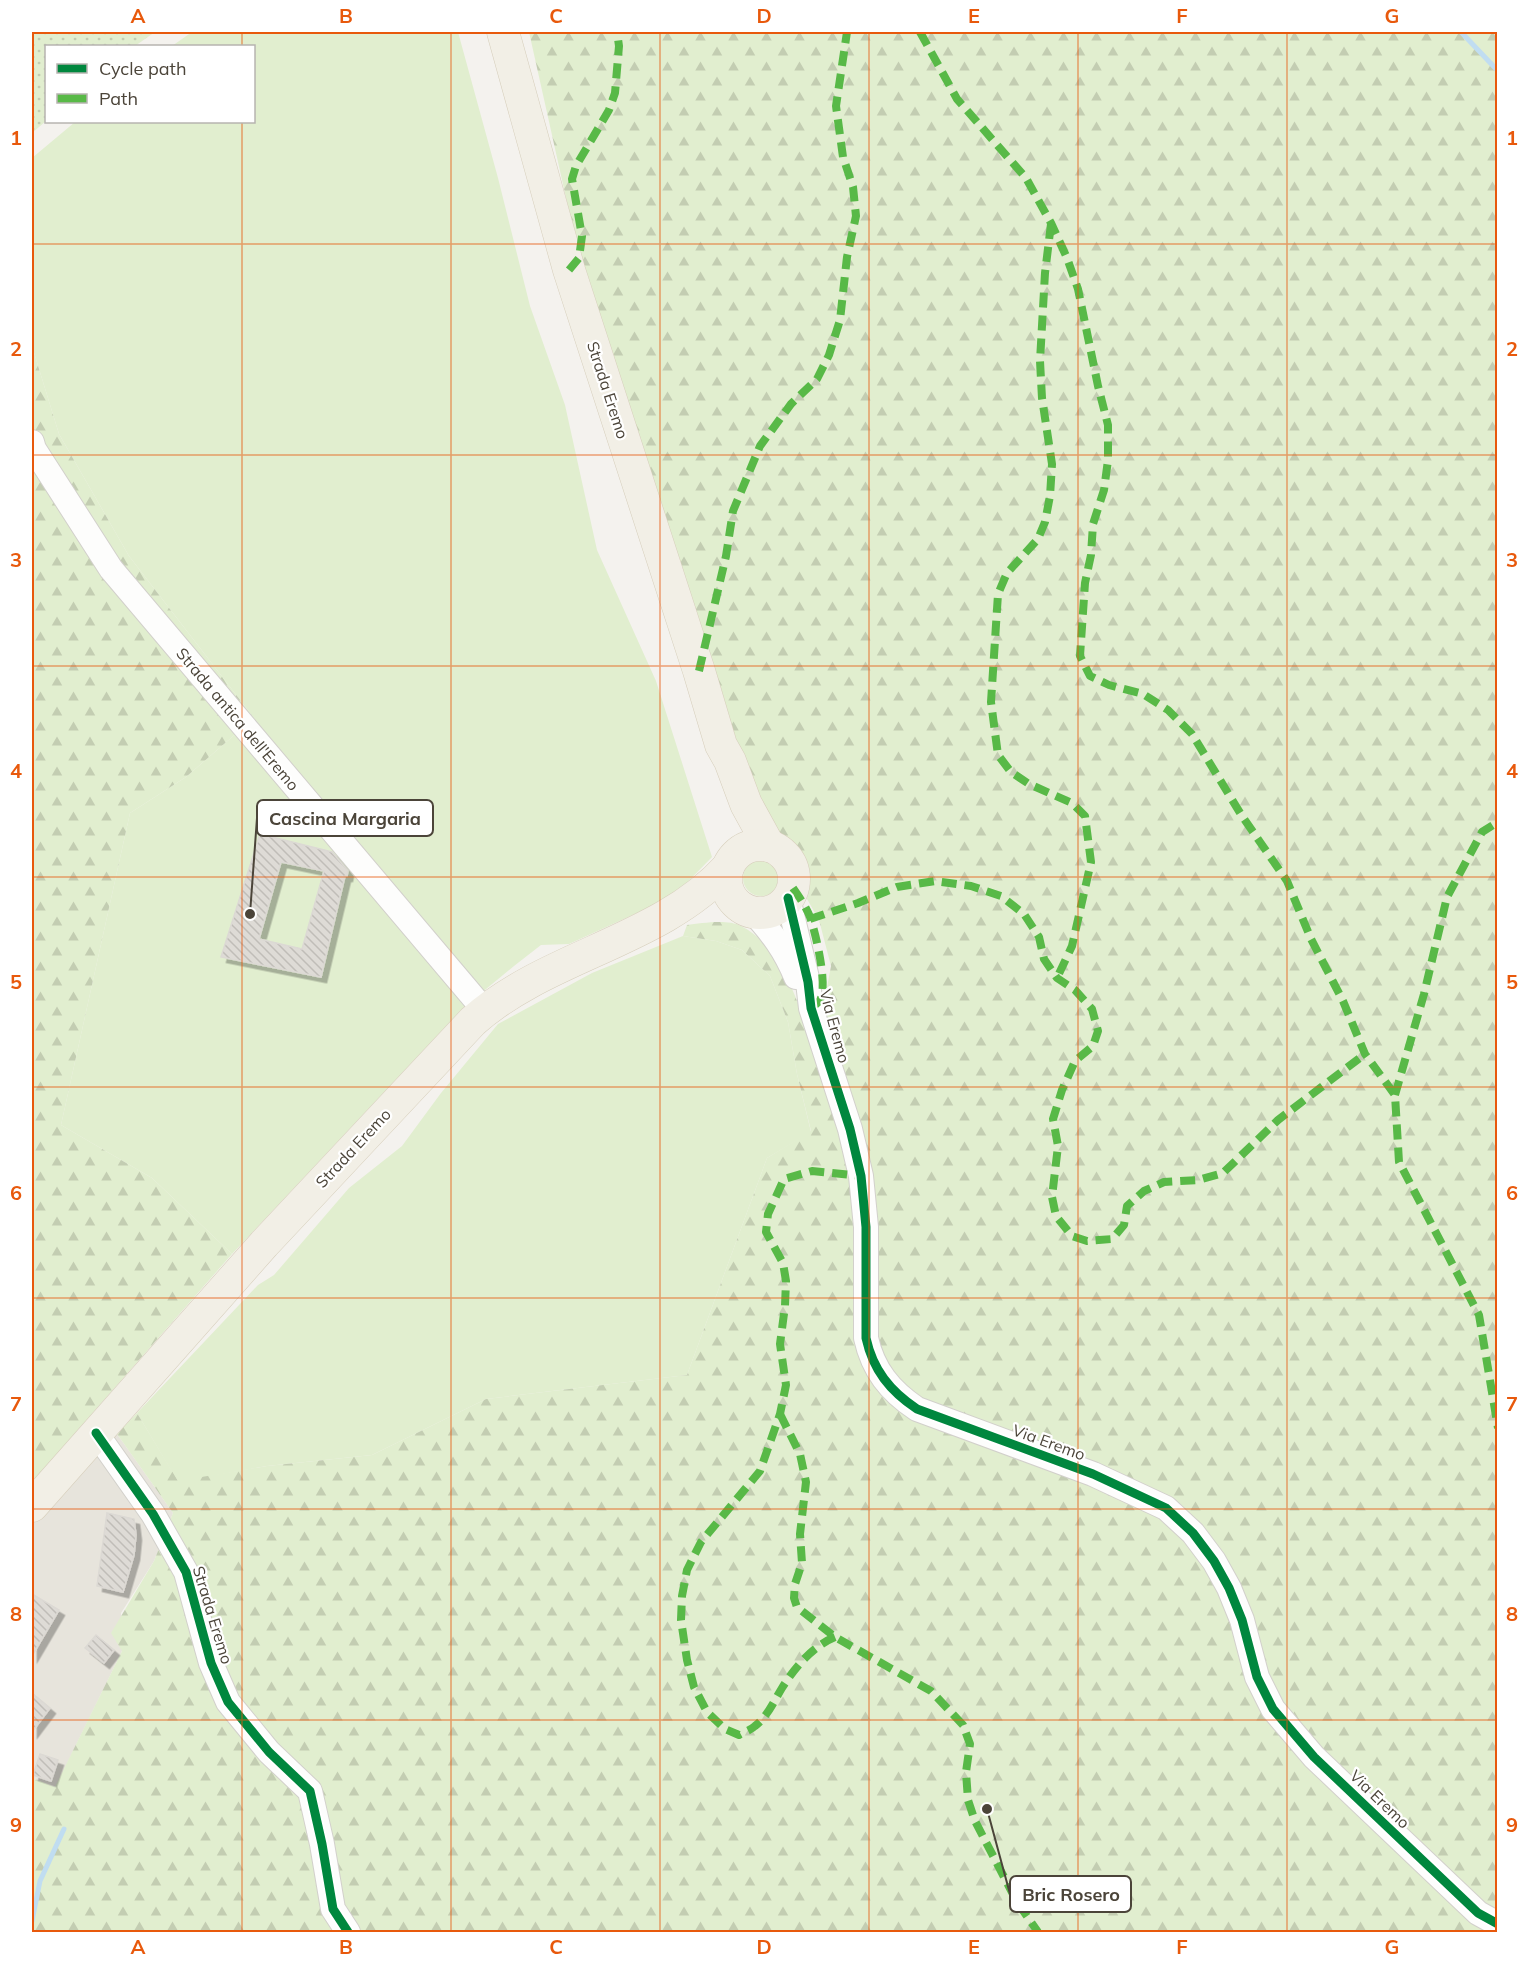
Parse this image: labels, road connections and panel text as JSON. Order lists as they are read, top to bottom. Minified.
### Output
{"streets":{"main road":["Strada Eremo"],"street":["Strada antica dell'Eremo","Via Eremo"]},"crossings":[["Strada Eremo","Strada antica dell'Eremo"],["Strada Eremo","Via Eremo"]],"places":["Cascina Margaria","Bric Rosero"],"legend":["Cycle path","Path"],"grid":{"columns":["A","B","C","D","E","F","G"],"rows":["1","2","3","4","5","6","7","8","9"]}}
